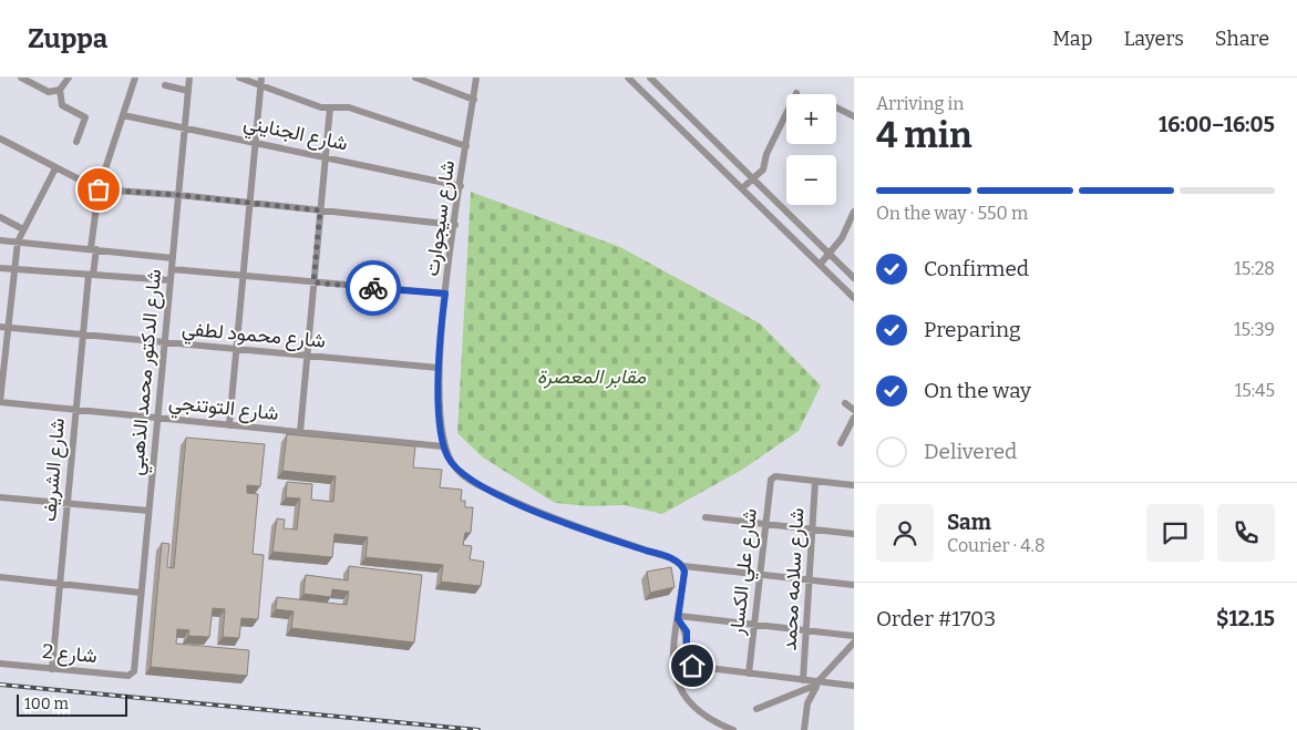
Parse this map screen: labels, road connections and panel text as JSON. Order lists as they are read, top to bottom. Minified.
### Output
{"streets":{"street":["شارع الجنايني","شارع سيجوارت","شارع محمود لطفي","شارع الدكتور محمد الذهبي","شارع التوتنجي","شارع الشريف","شارع علي الكسار","شارع سلامه محمد","شارع 2"]},"crossings":[["شارع الجنايني","شارع سيجوارت"],["شارع الجنايني","شارع الدكتور محمد الذهبي"],["شارع سيجوارت","شارع محمود لطفي"],["شارع سيجوارت","شارع التوتنجي"],["شارع محمود لطفي","شارع الدكتور محمد الذهبي"],["شارع محمود لطفي","شارع الشريف"],["شارع الدكتور محمد الذهبي","شارع التوتنجي"],["شارع الدكتور محمد الذهبي","شارع 2"],["شارع التوتنجي","شارع الشريف"],["شارع الشريف","شارع 2"],["شارع علي الكسار","شارع سلامه محمد"]],"parks":["مقابر المعصرة"],"scale_bar":"100 m","page":{"header":"Zuppa","nav":["Map","Layers","Share"],"heading":["4 min","Arriving in","16:00–16:05"],"panel":["Sam","Courier · 4.8","Order #1703","$12.15"],"map_buttons":["+","−"],"bar":"On the way · 550 m","list":[["Confirmed","15:28"],["Preparing","15:39"],["On the way","15:45"],"Delivered"],"scale":"100 m"}}
